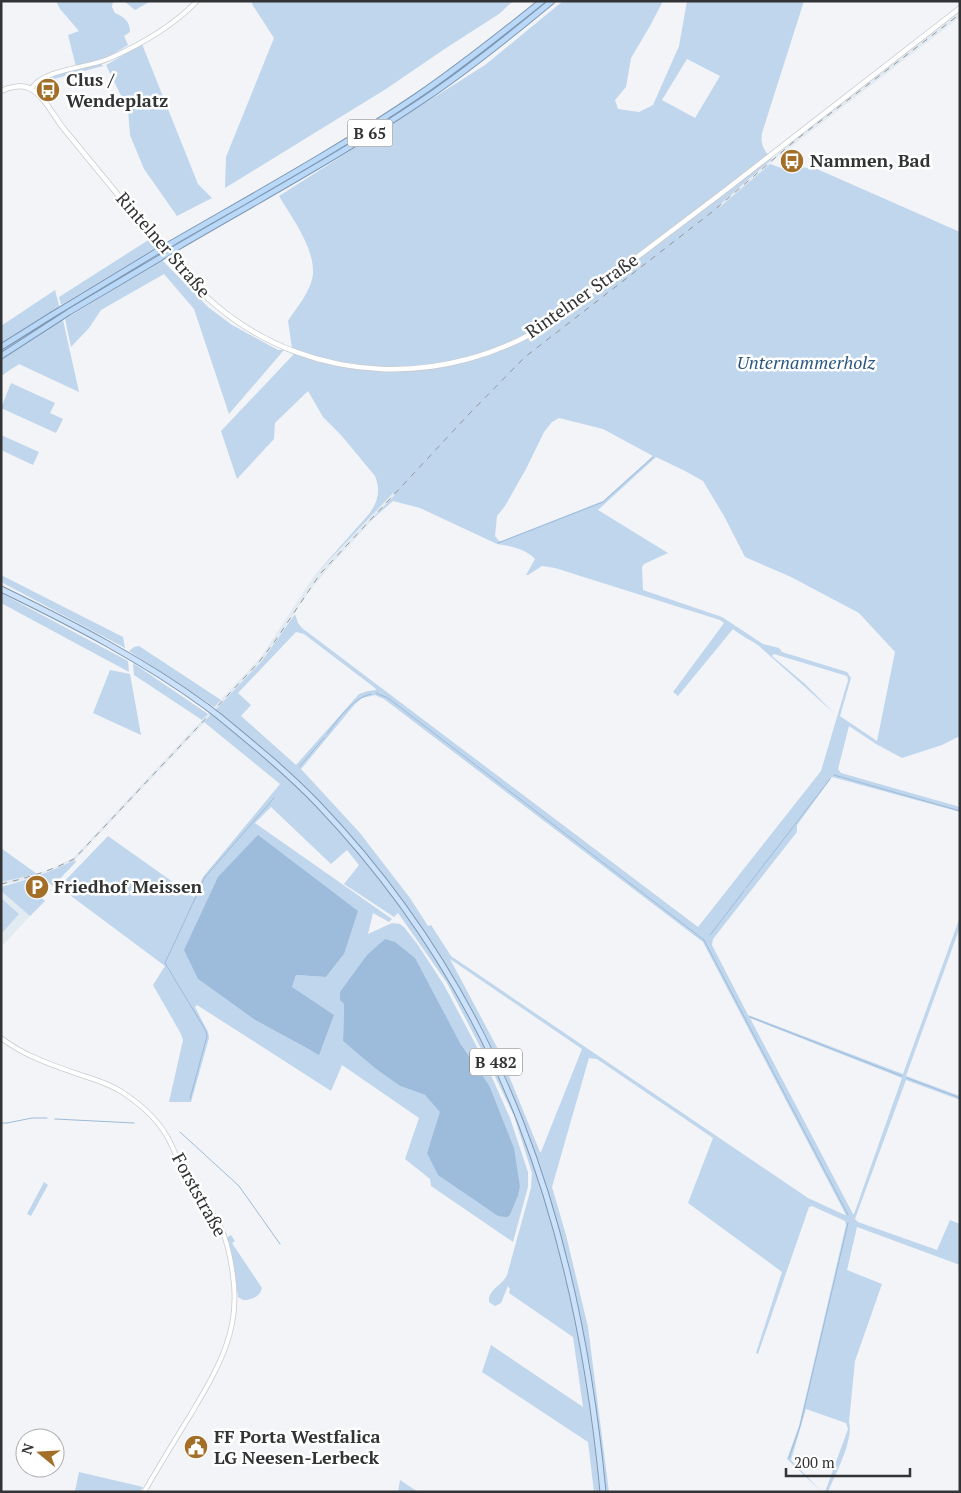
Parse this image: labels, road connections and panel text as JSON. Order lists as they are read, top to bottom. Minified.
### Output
{"streets":{"highway":["B 65"],"main road":["Rintelner Straße","B 482"],"street":["Forststraße"]},"parks":["Unternammerholz"],"places":{"bus stop":["Clus / Wendeplatz","Nammen, Bad"],"parking":["Friedhof Meissen"],"public building":["FF Porta Westfalica LG Neesen-Lerbeck"]},"scale_bar":"200 m","north":"left"}
